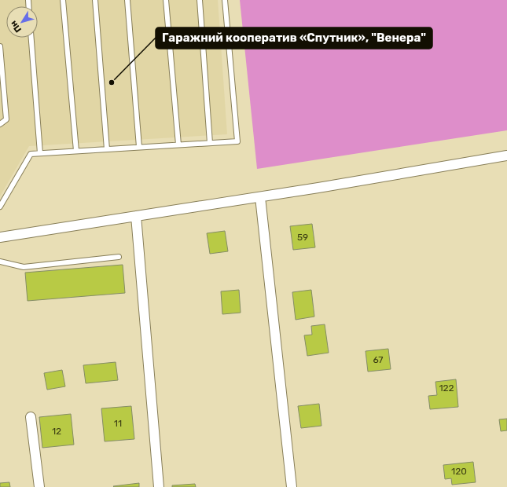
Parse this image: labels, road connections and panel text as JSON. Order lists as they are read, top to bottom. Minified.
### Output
{"places":["Гаражний кооператив «Спутник», \"Венера\""],"house_numbers":["59","67","122","11","12","120"],"north":"bottom left"}
